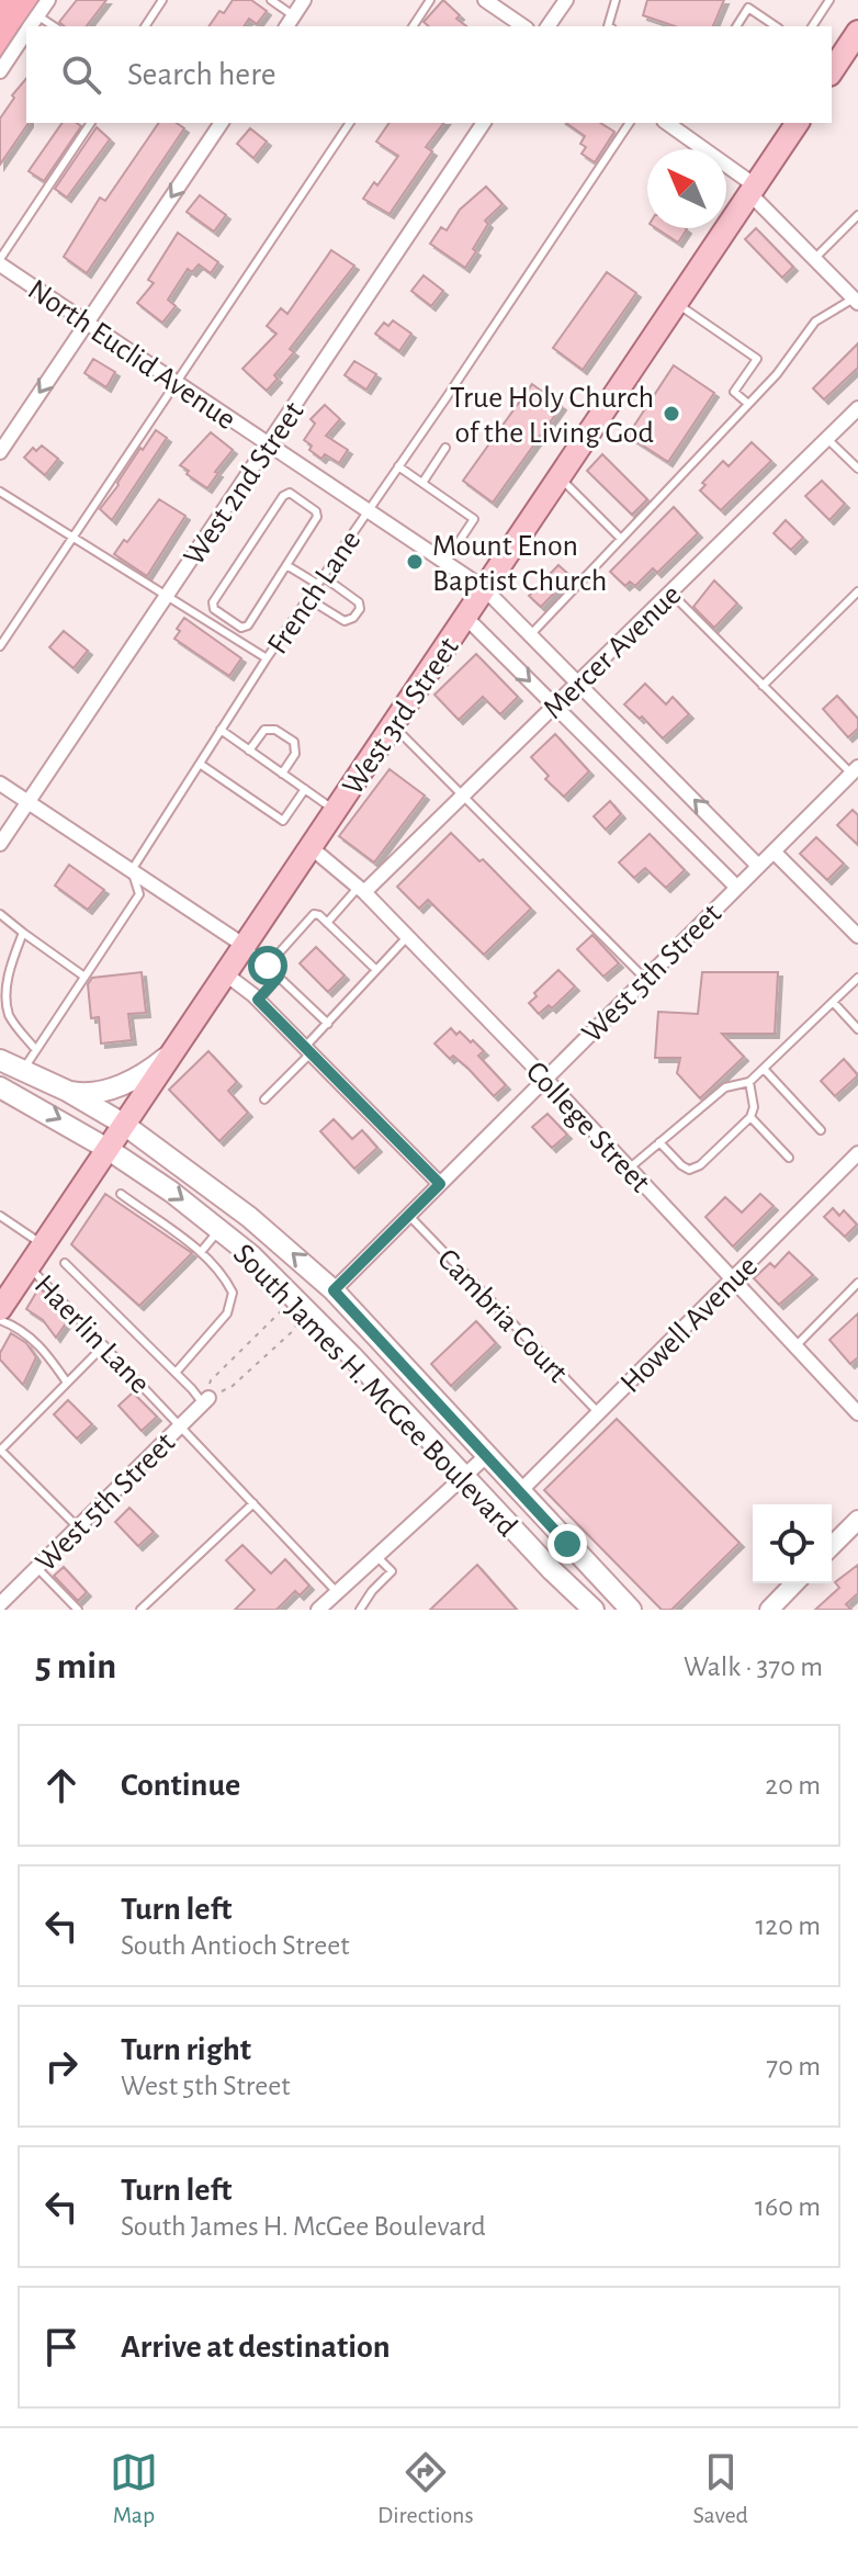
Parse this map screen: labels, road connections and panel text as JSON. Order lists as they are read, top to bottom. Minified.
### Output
{"streets":{"main road":["West 3rd Street","South James H. McGee Boulevard"],"street":["North Euclid Avenue","West 2nd Street","Mercer Avenue","West 5th Street","College Street","Howell Avenue"],"lane":["French Lane","Cambria Court","Haerlin Lane"]},"crossings":[["North Euclid Avenue","West 2nd Street"],["North Euclid Avenue","French Lane"],["North Euclid Avenue","Mercer Avenue"],["North Euclid Avenue","West 3rd Street"],["North Euclid Avenue","West 5th Street"],["French Lane","South James H. McGee Boulevard"],["Mercer Avenue","College Street"],["West 3rd Street","College Street"],["West 3rd Street","Haerlin Lane"],["West 3rd Street","South James H. McGee Boulevard"],["West 5th Street","College Street"],["West 5th Street","Cambria Court"],["West 5th Street","Haerlin Lane"],["West 5th Street","South James H. McGee Boulevard"],["College Street","Howell Avenue"],["Cambria Court","Howell Avenue"],["Howell Avenue","South James H. McGee Boulevard"]],"places":["True Holy Church of the Living God","Mount Enon Baptist Church"],"north":"top left","page":{"search":"Search here","heading":["5 min","Walk · 370 m"],"list":[["Continue","20 m"],["Turn left","South Antioch Street","120 m"],["Turn right","West 5th Street","70 m"],["Turn left","South James H. McGee Boulevard","160 m"],"Arrive at destination"],"nav":["Map","Directions","Saved"]}}
